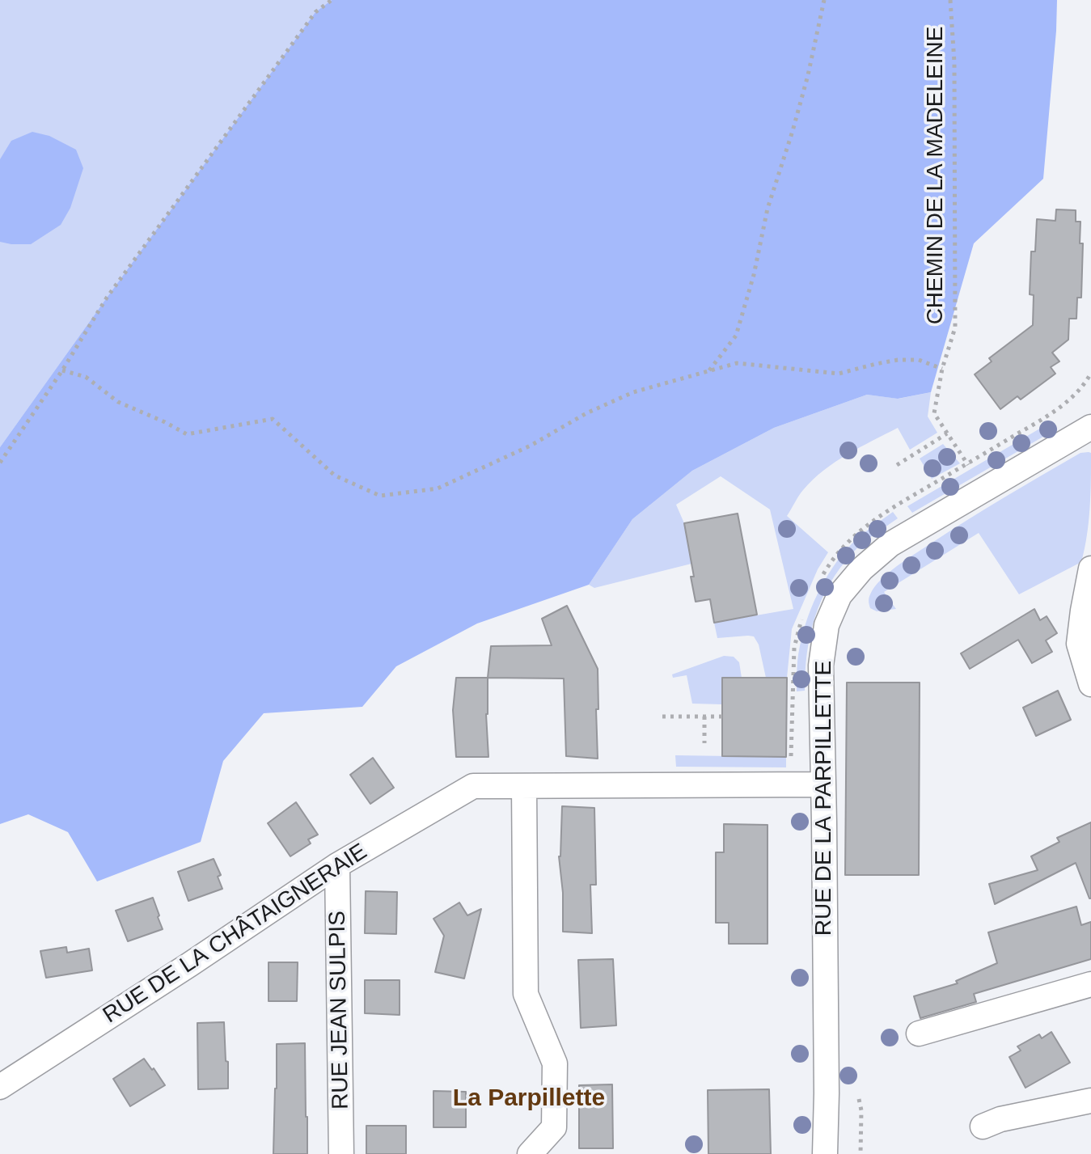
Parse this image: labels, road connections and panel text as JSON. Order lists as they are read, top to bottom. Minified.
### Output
{"streets":{"street":["RUE DE LA PARPILLETTE","RUE DE LA CHÂTAIGNERAIE","RUE JEAN SULPIS"],"path":["CHEMIN DE LA MADELEINE"]},"crossings":[["CHEMIN DE LA MADELEINE","RUE DE LA PARPILLETTE"],["RUE DE LA CHÂTAIGNERAIE","RUE JEAN SULPIS"]],"districts":["La Parpillette"]}
